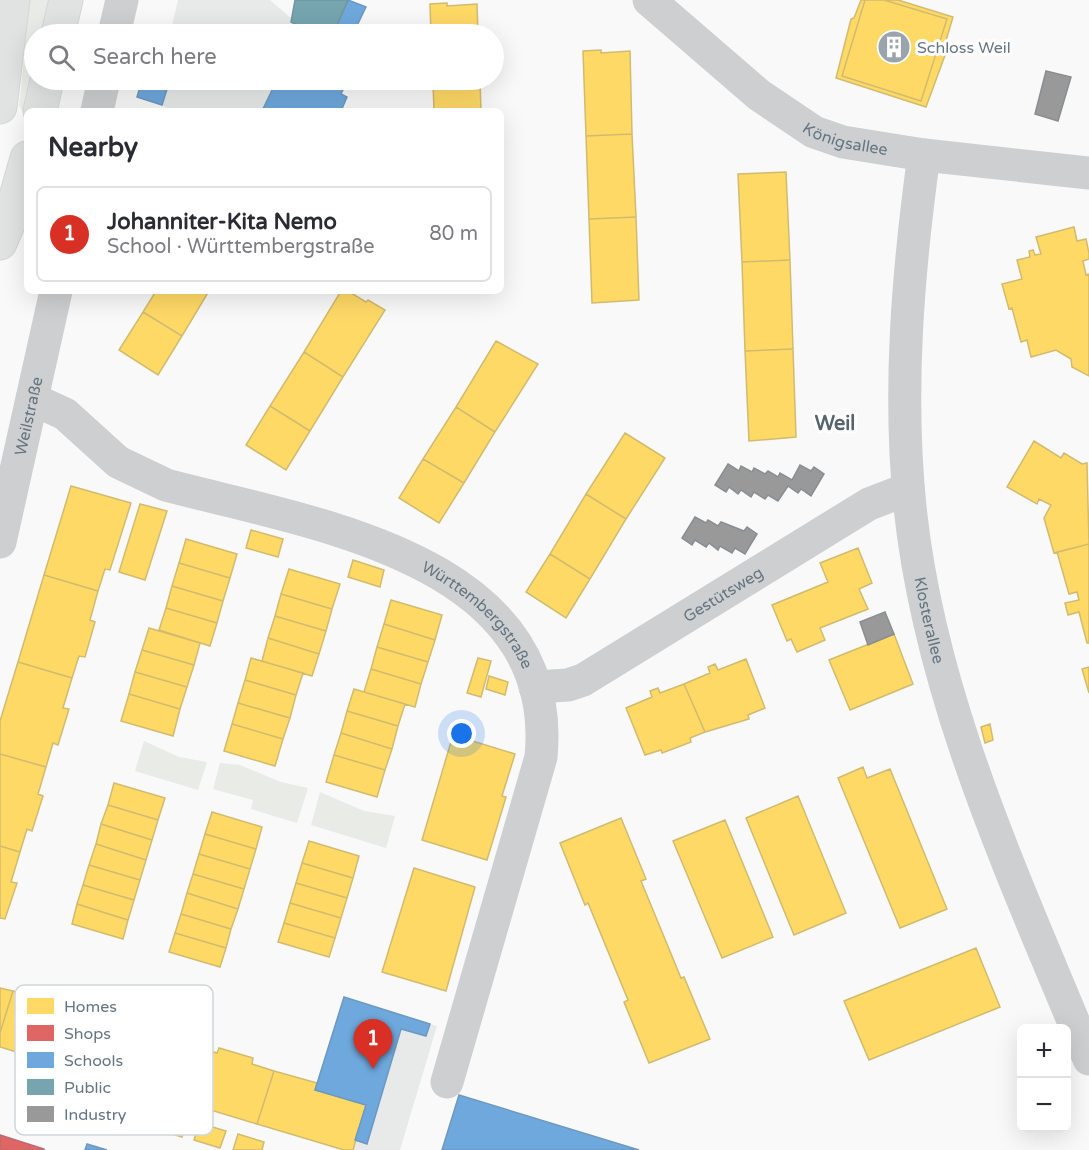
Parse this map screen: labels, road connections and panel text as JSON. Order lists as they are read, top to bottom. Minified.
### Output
{"streets":{"street":["Königsallee","Weilstraße","Gestütsweg","Württembergstraße","Klosterallee"]},"crossings":[["Königsallee","Klosterallee"],["Weilstraße","Württembergstraße"],["Gestütsweg","Württembergstraße"],["Gestütsweg","Klosterallee"]],"districts":["Weil"],"places":{"building":["Schloss Weil"]},"legend":["Homes","Shops","Schools","Public","Industry"],"page":{"search":"Search here","heading":"Nearby","list":[{"mark":"1","name":"Johanniter-Kita Nemo","note":"School · Württembergstraße","value":"80 m"}],"pins":"1","map_buttons":["+","−"]}}
